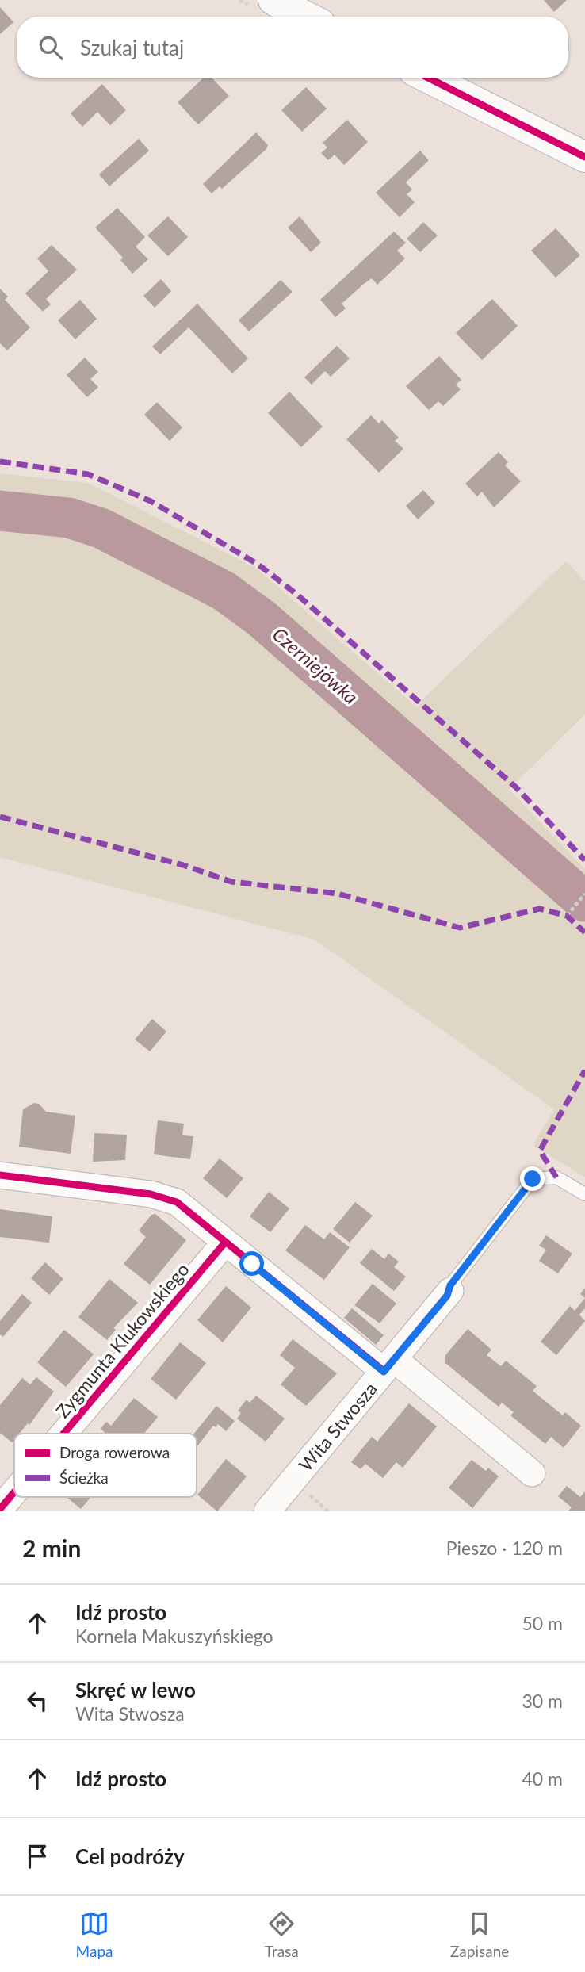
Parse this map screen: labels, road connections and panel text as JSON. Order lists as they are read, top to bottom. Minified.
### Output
{"streets":{"street":["Zygmunta Klukowskiego","Wita Stwosza"]},"water":["Czerniejówka"],"legend":["Droga rowerowa","Ścieżka"],"page":{"search":"Szukaj tutaj","heading":["2 min","Pieszo · 120 m"],"list":[["Idź prosto","Kornela Makuszyńskiego","50 m"],["Skręć w lewo","Wita Stwosza","30 m"],["Idź prosto","40 m"],"Cel podróży"],"nav":["Mapa","Trasa","Zapisane"]}}
